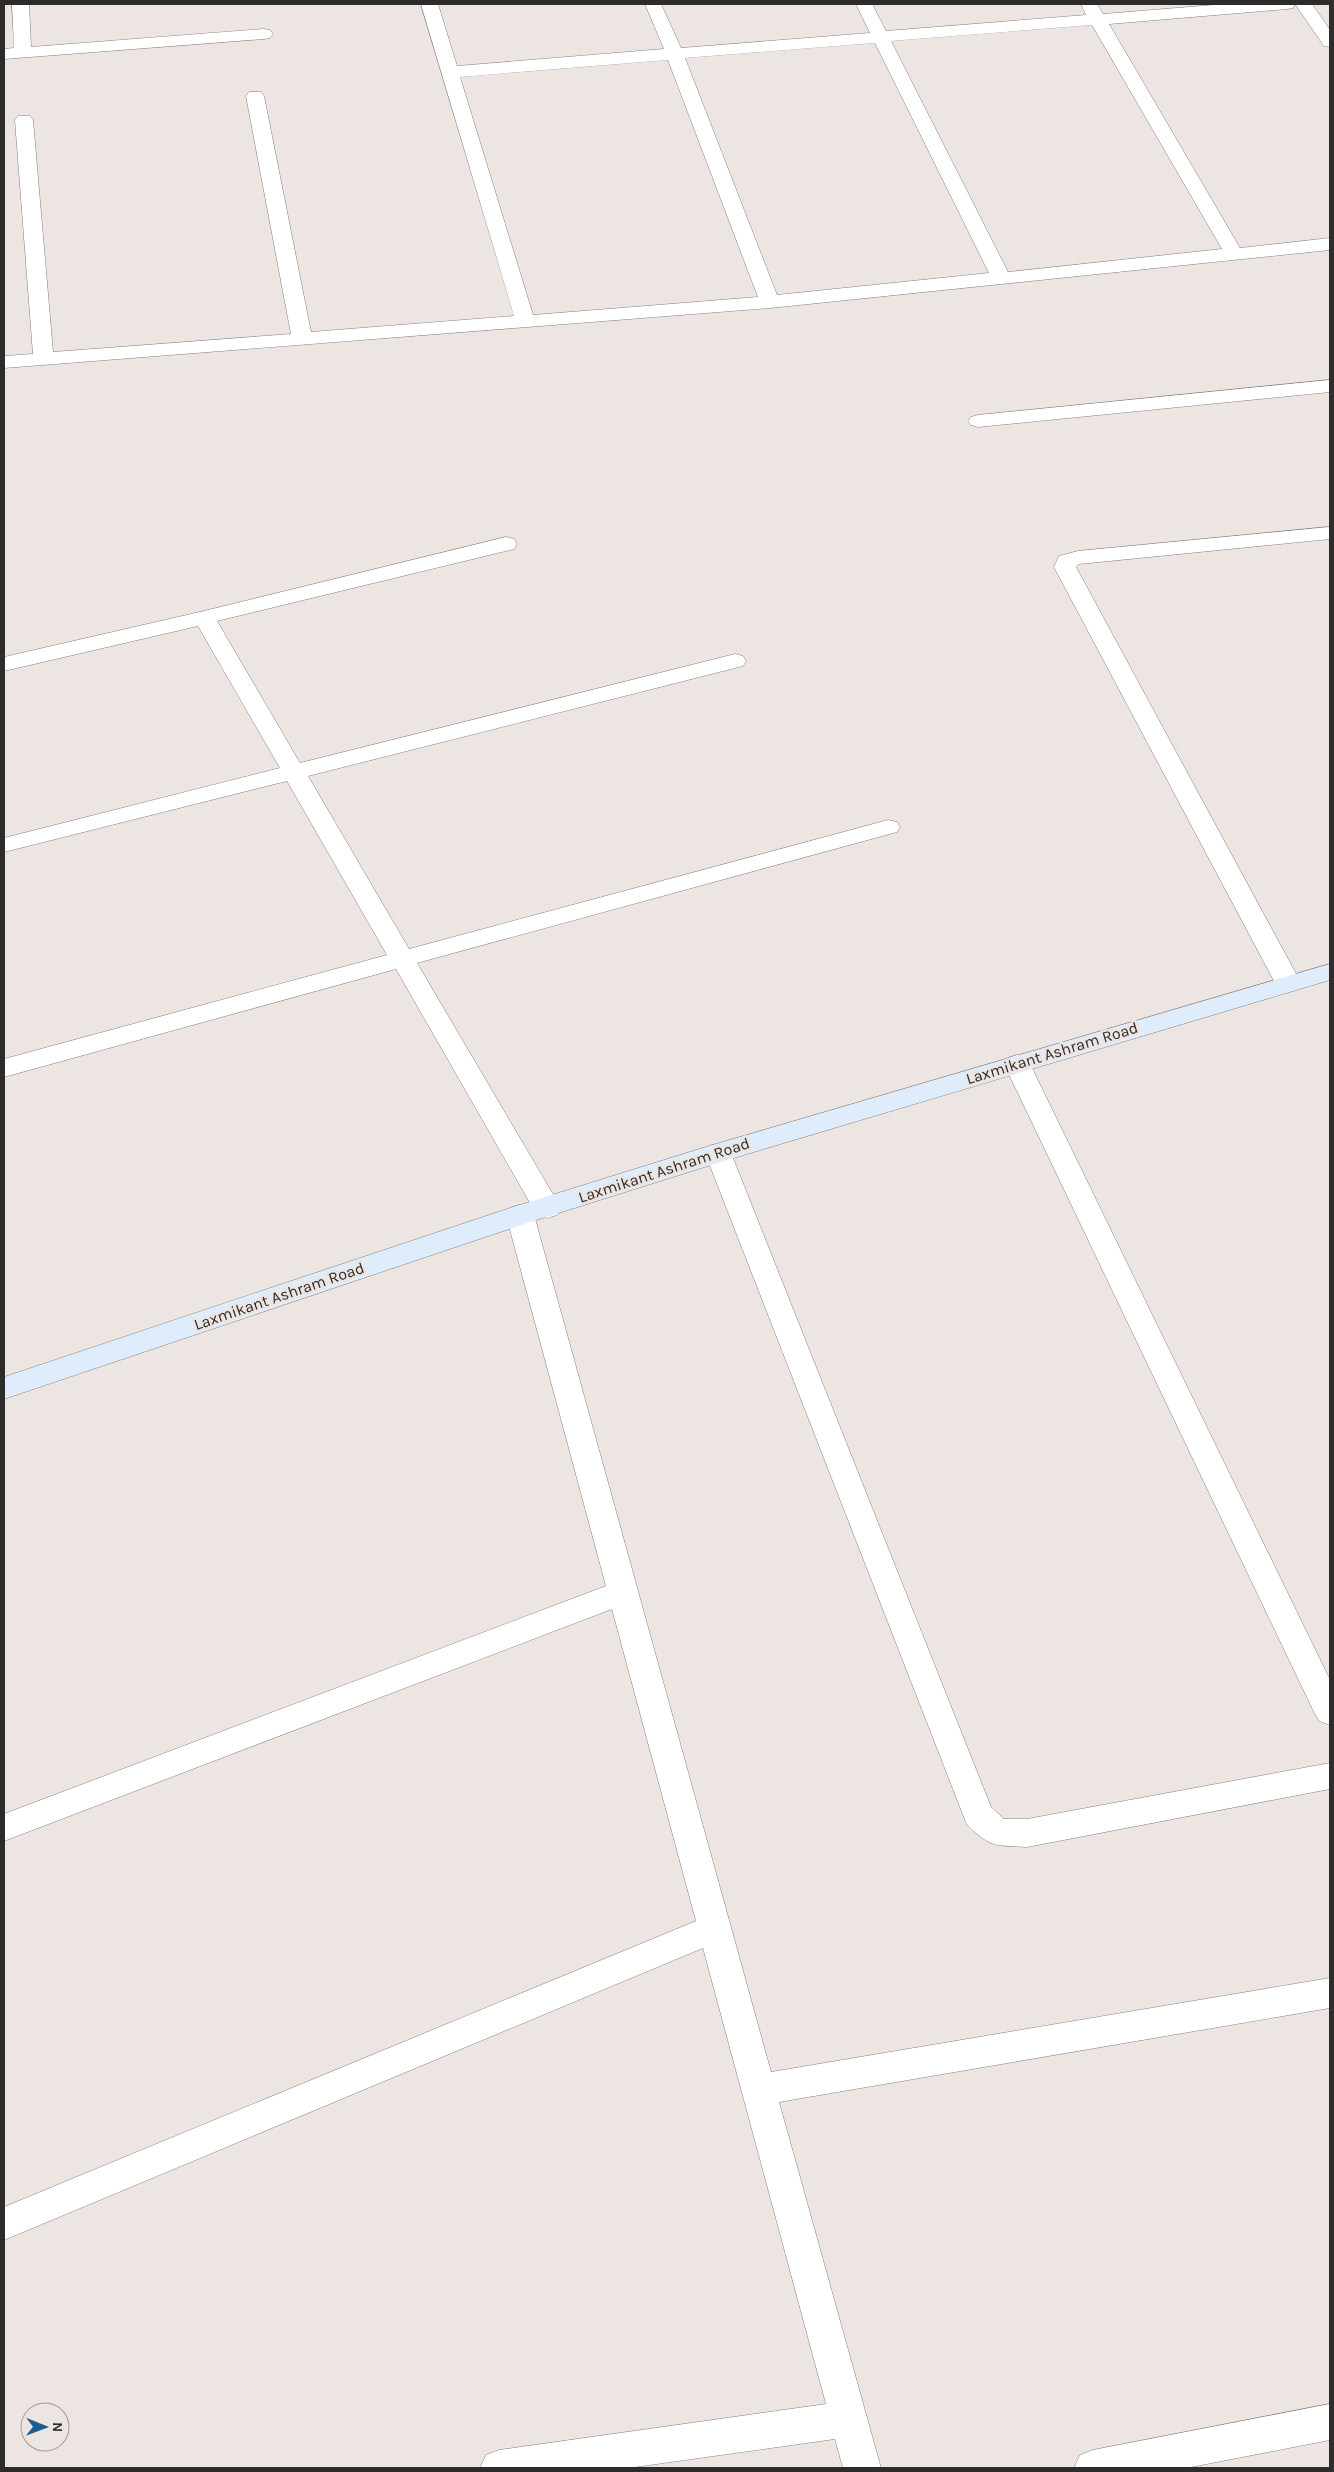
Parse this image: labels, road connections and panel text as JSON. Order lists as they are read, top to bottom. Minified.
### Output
{"streets":{"street":["Laxmikant Ashram Road"]},"north":"right"}
